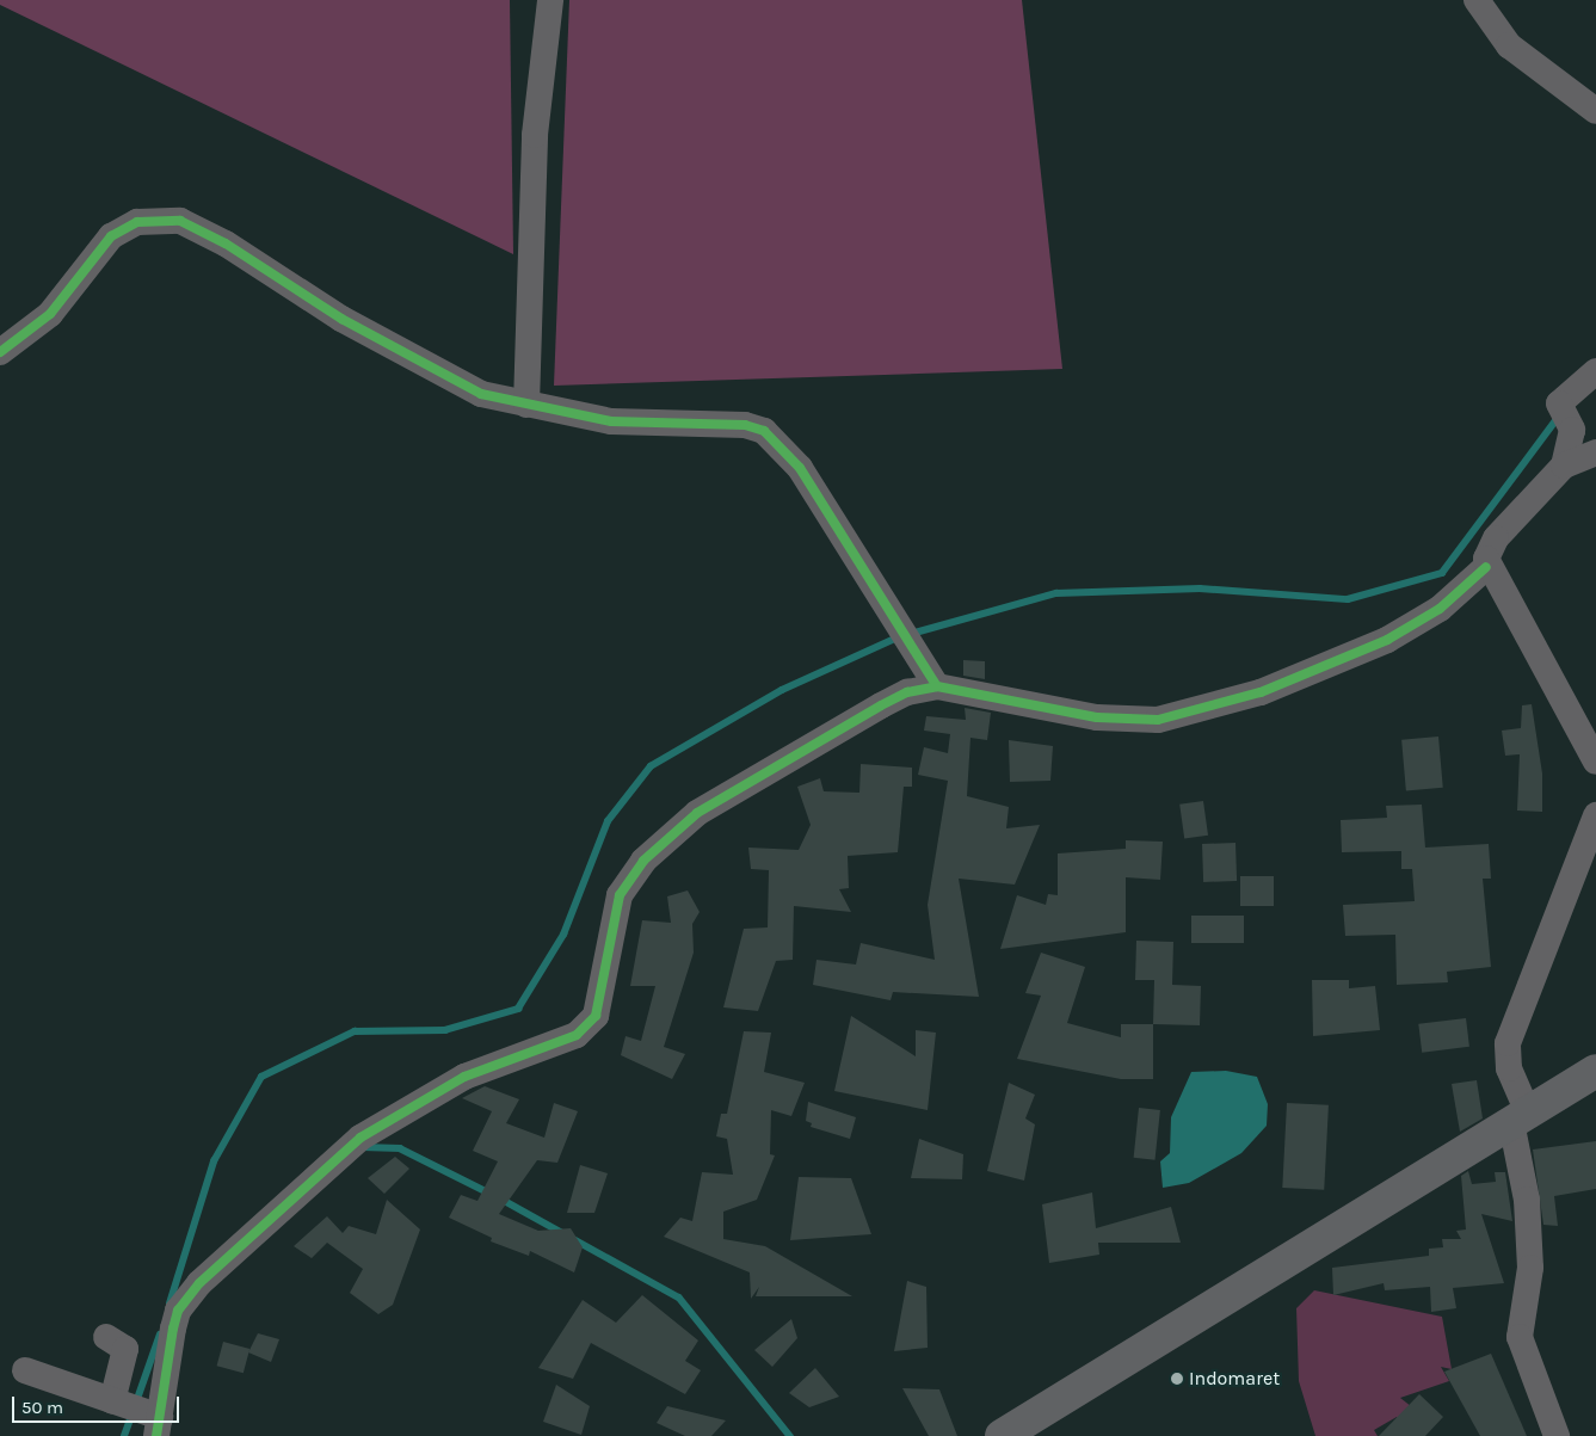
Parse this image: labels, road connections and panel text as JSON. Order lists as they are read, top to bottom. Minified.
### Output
{"places":["Indomaret"],"scale_bar":"50 m"}
